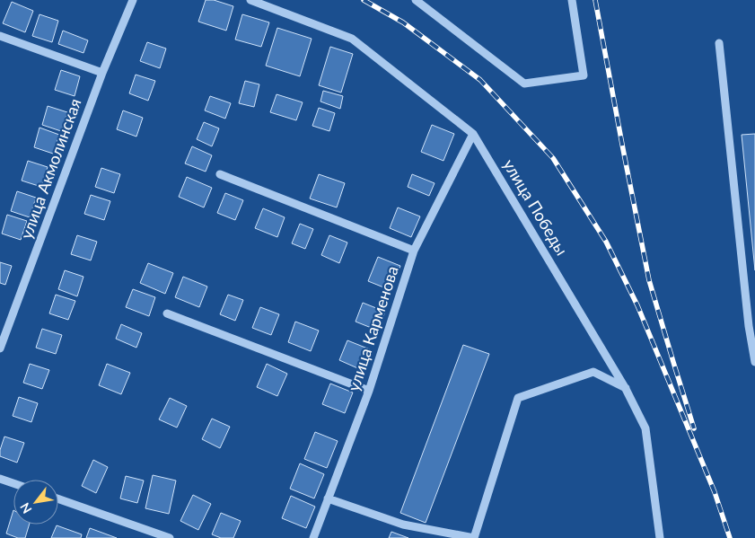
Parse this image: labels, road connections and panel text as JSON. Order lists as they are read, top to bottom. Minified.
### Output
{"streets":{"street":["улица Акмолинская","улица Победы","улица Карменова"]},"crossings":[["улица Победы","улица Карменова"]],"north":"bottom left"}
